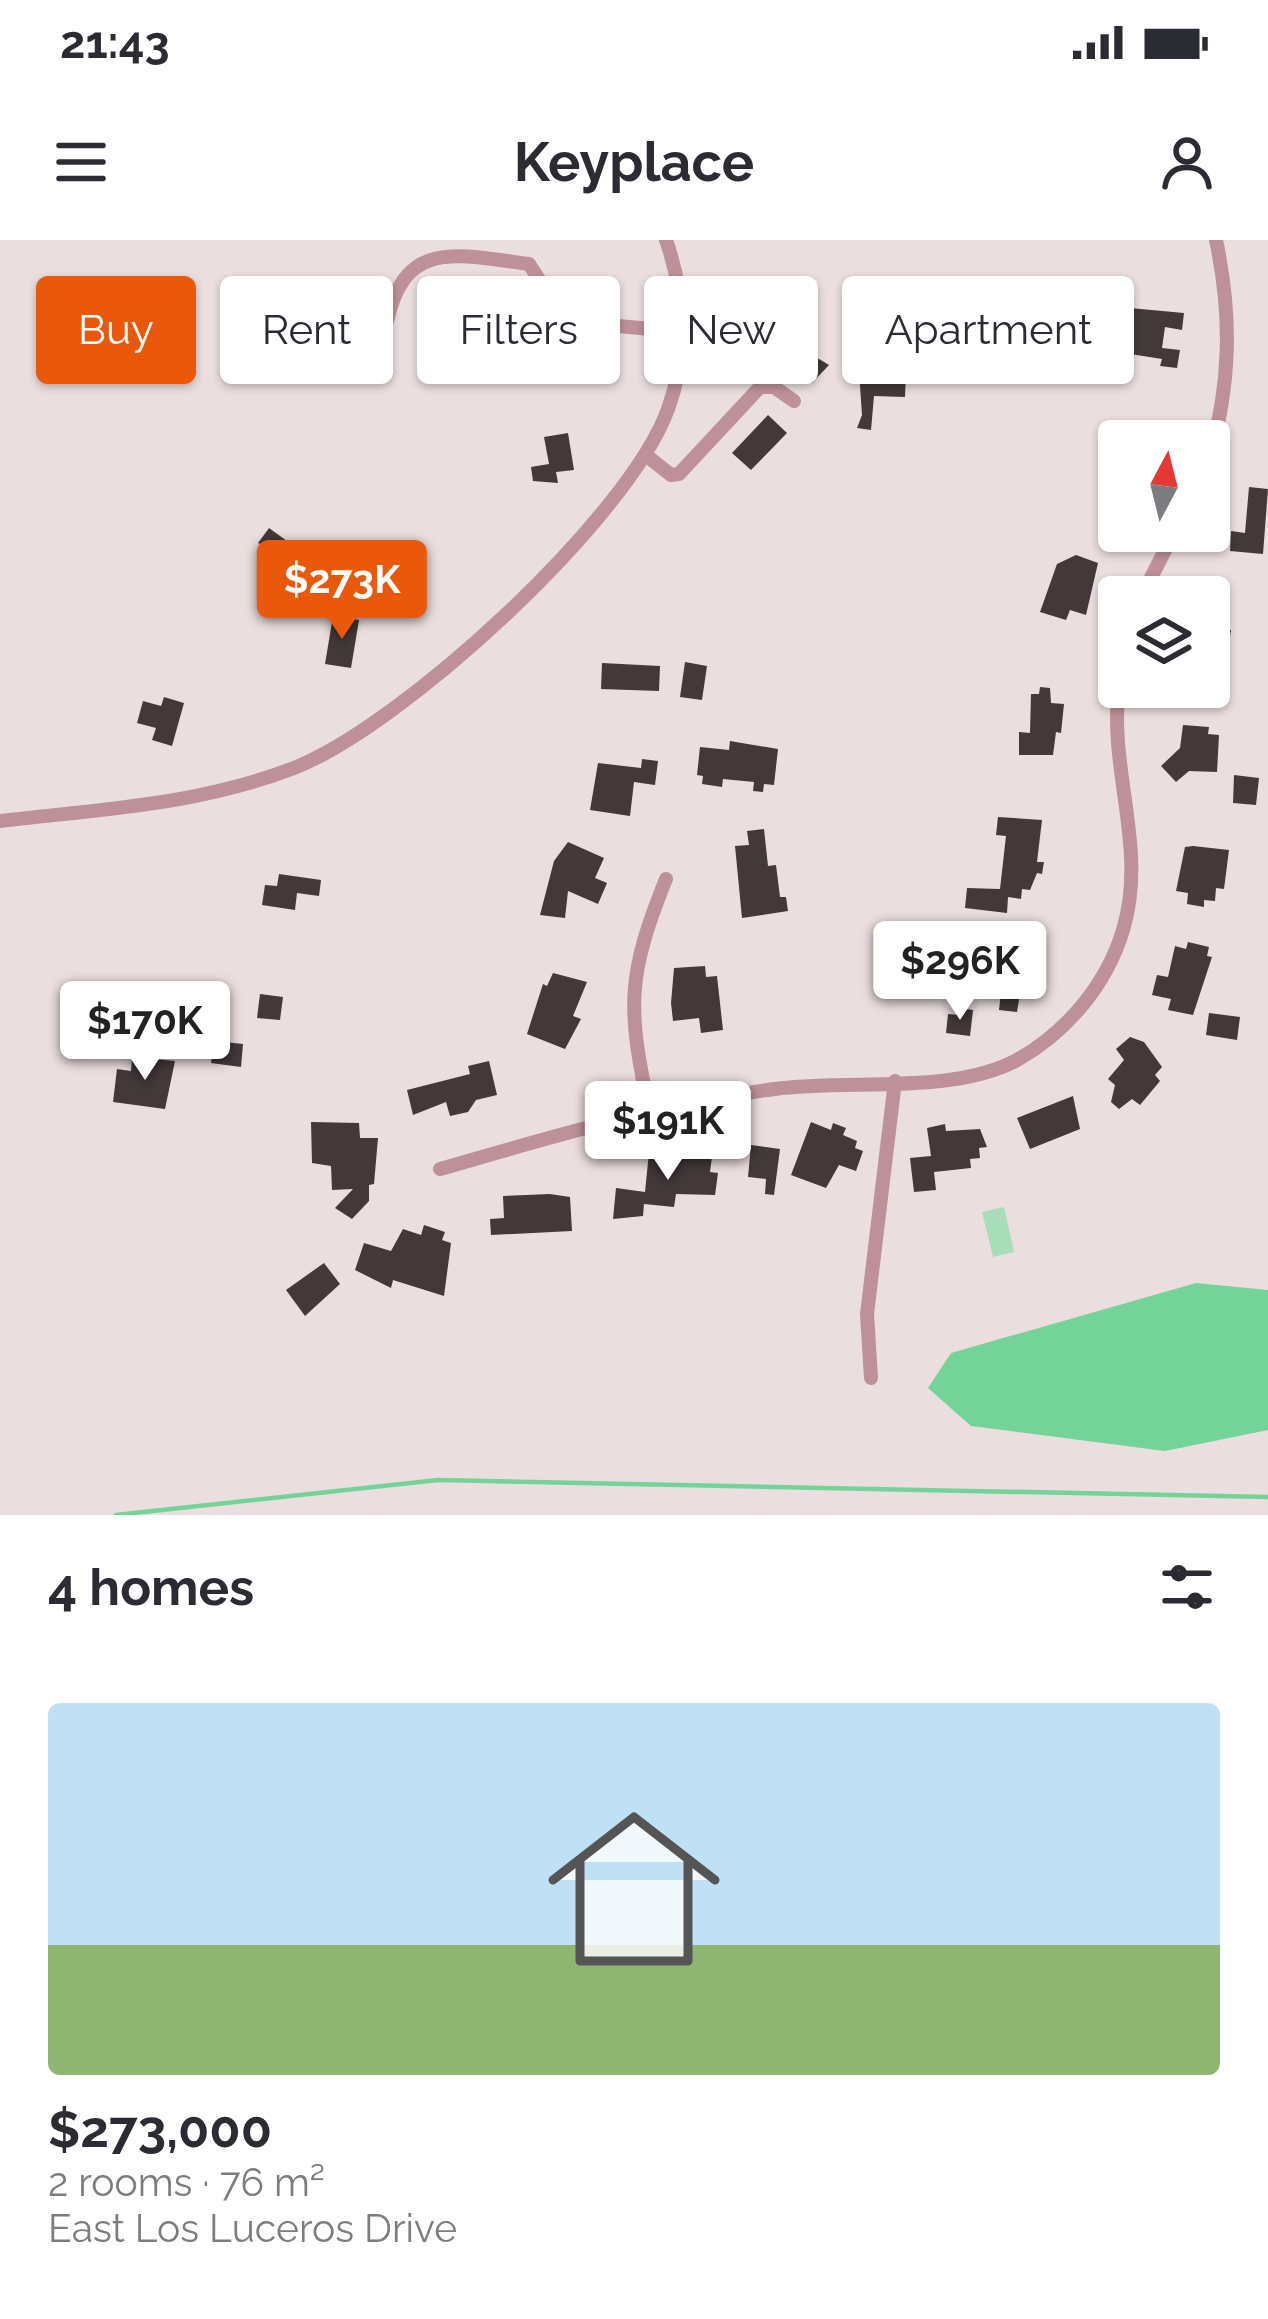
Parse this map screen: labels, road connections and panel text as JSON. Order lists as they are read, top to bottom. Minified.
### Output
{"north":"top","page":{"status":"21:43","header":"Keyplace","chip":["Buy","Rent","Filters","New","Apartment"],"price":["$273K","$296K","$170K","$191K"],"heading":"4 homes","list":[{"name":"$273,000","note":"2 rooms · 76 m² · East Los Luceros Drive"}]}}
